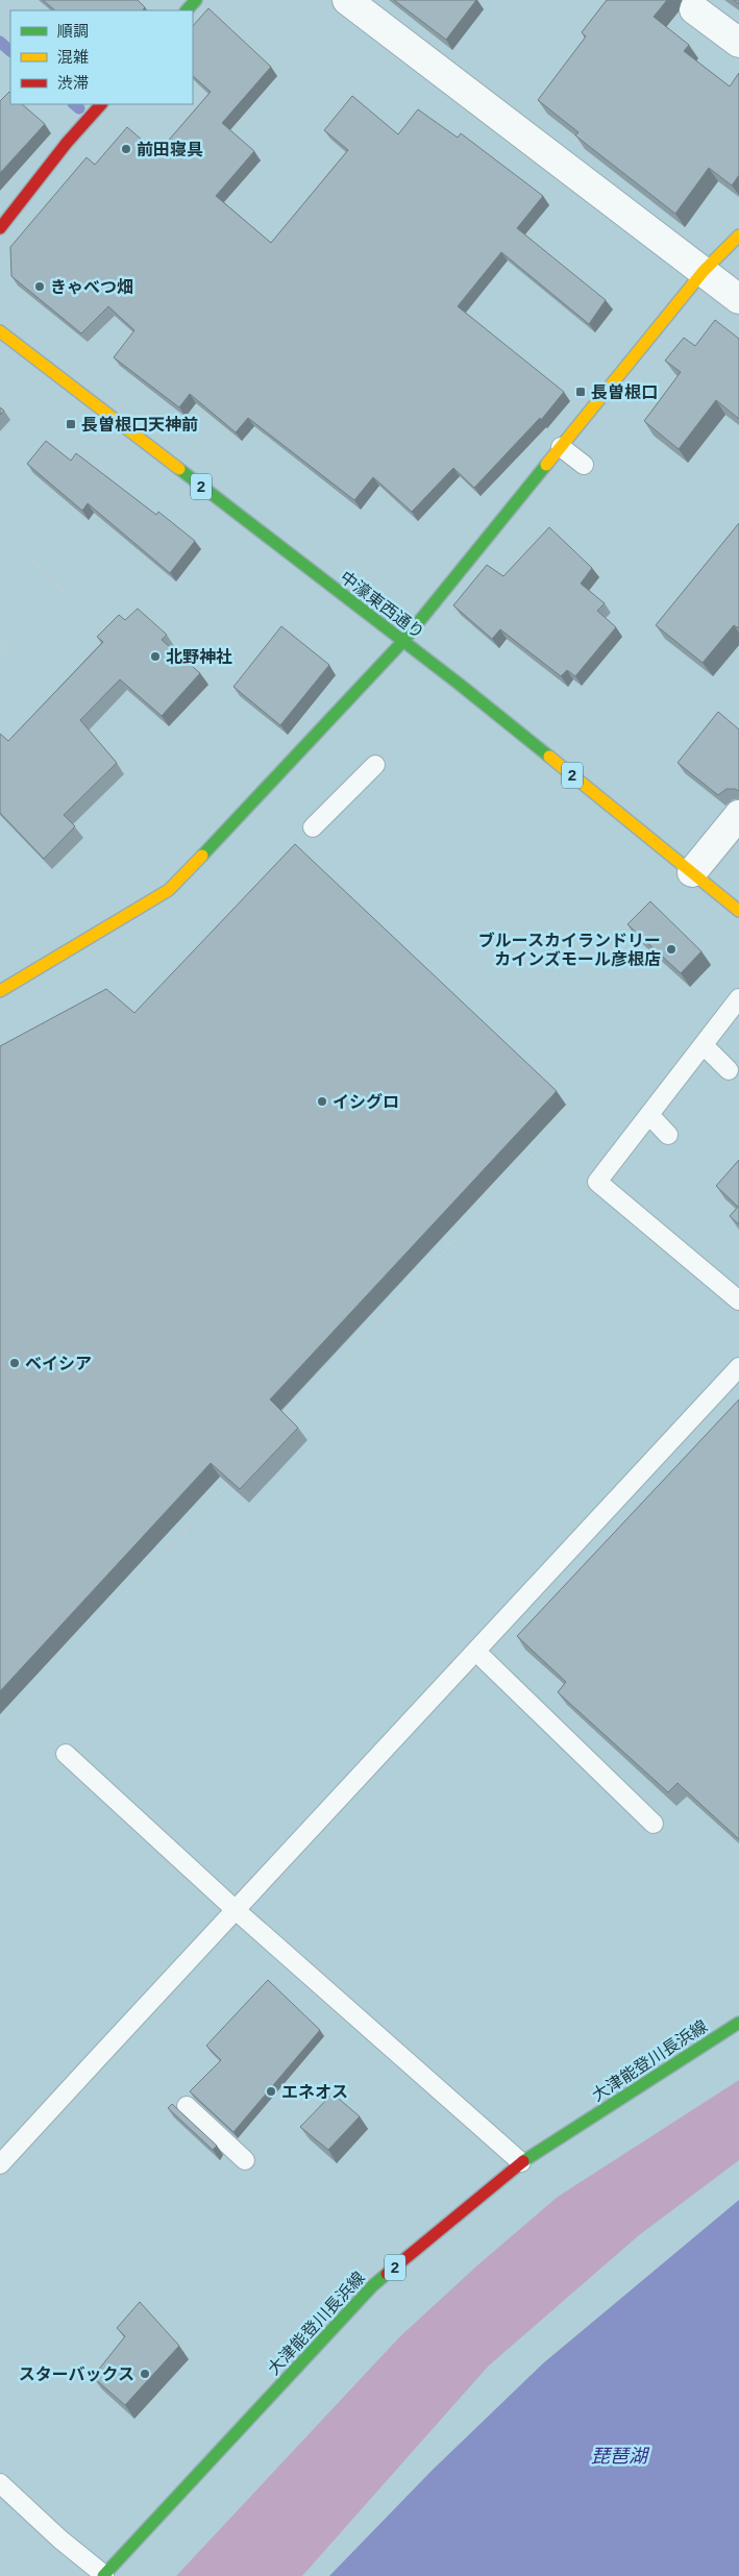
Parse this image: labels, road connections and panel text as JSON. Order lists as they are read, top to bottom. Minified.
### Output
{"streets":{"main road":["2","中濠東西通り","大津能登川長浜線"]},"water":["琵琶湖"],"places":{"other":["前田寝具","きゃべつ畑","北野神社","ブルースカイランドリー カインズモール彦根店","イシグロ","ベイシア","エネオス","スターバックス"],"transit":["長曽根口","長曽根口天神前"]},"legend":["順調","混雑","渋滞"]}
